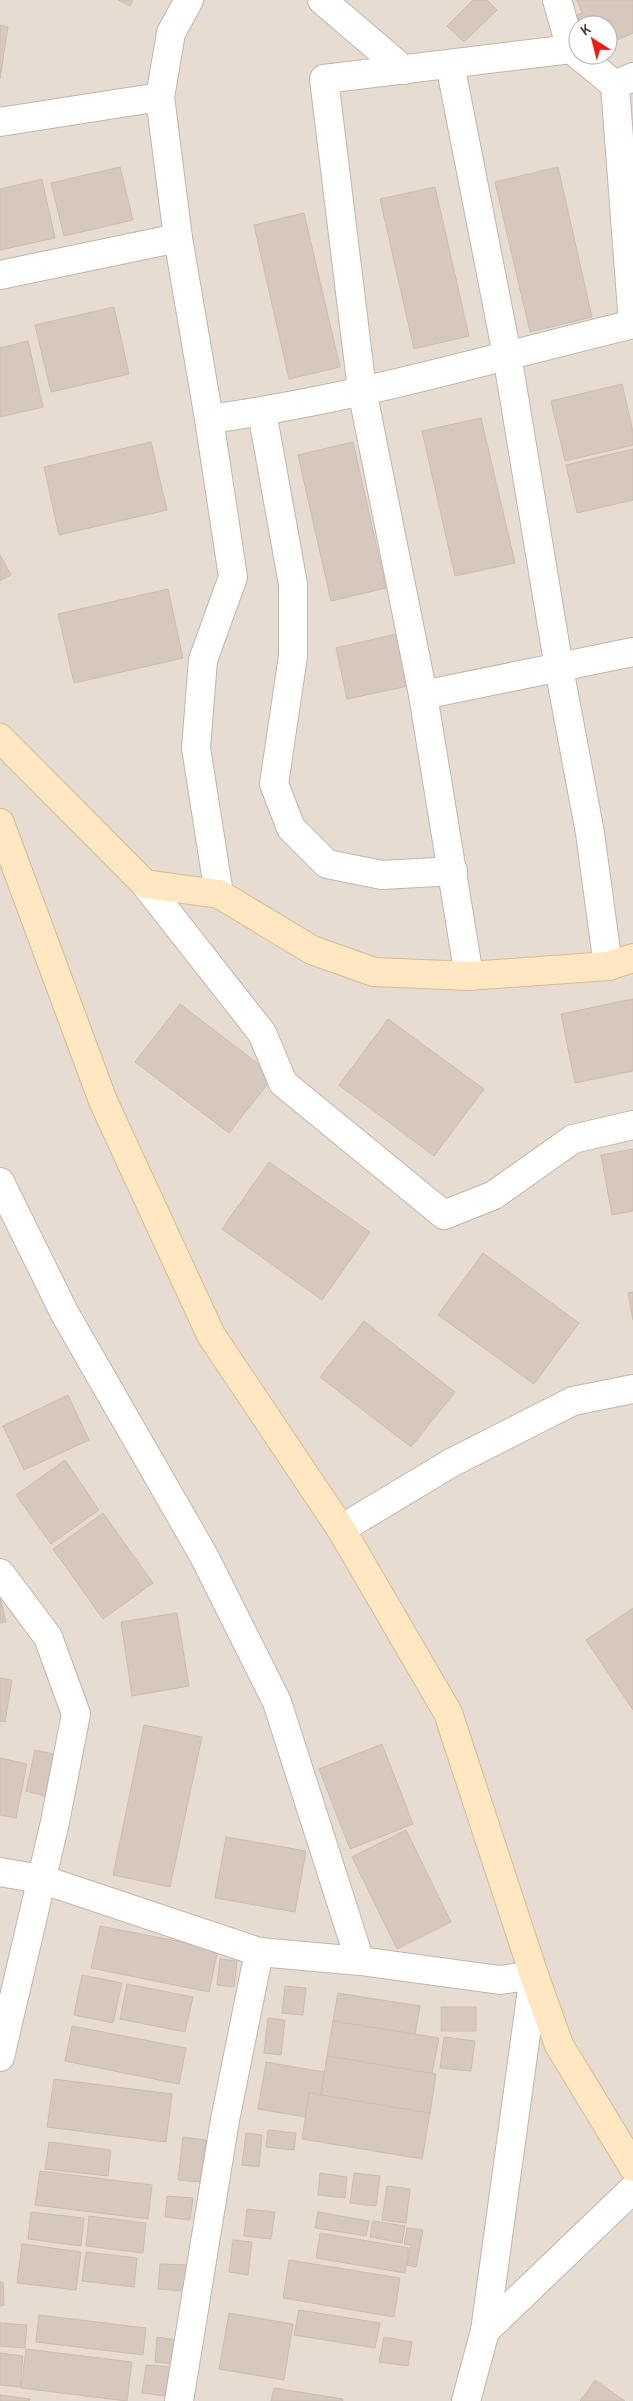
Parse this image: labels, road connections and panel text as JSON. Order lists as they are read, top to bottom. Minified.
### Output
{"north":"top left"}
